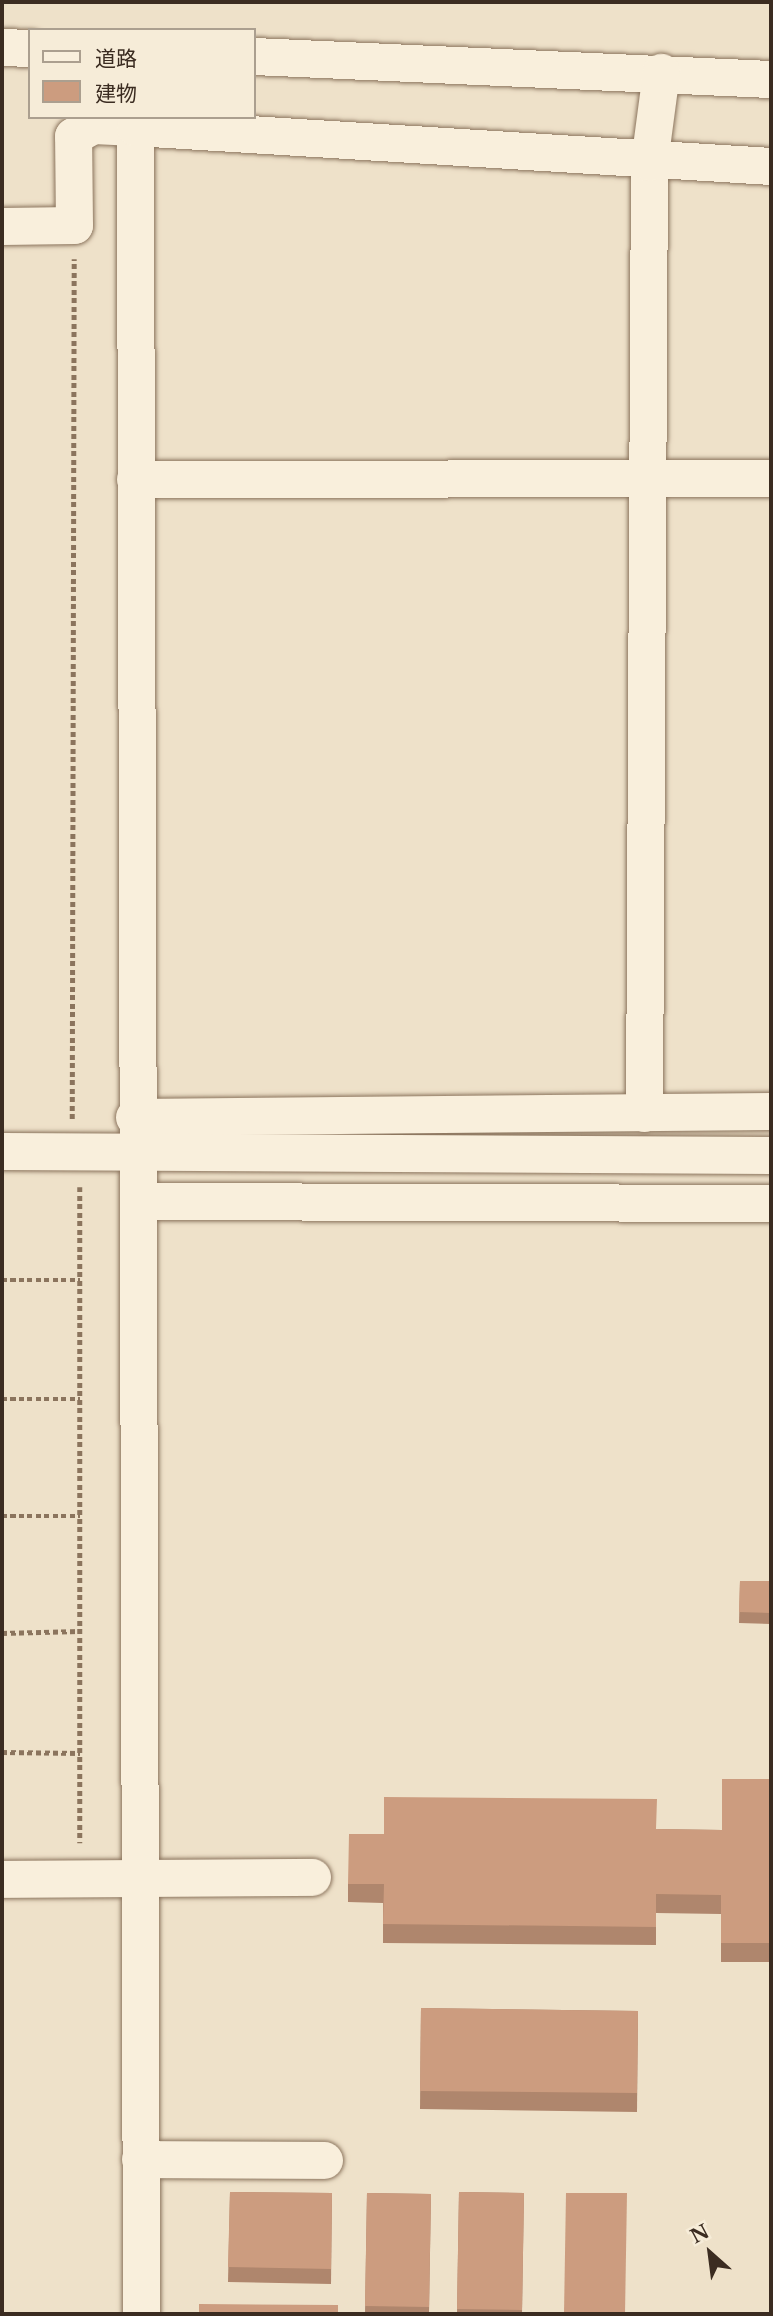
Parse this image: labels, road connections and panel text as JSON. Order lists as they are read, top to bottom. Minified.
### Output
{"legend":["道路","建物"],"north":"top left"}
